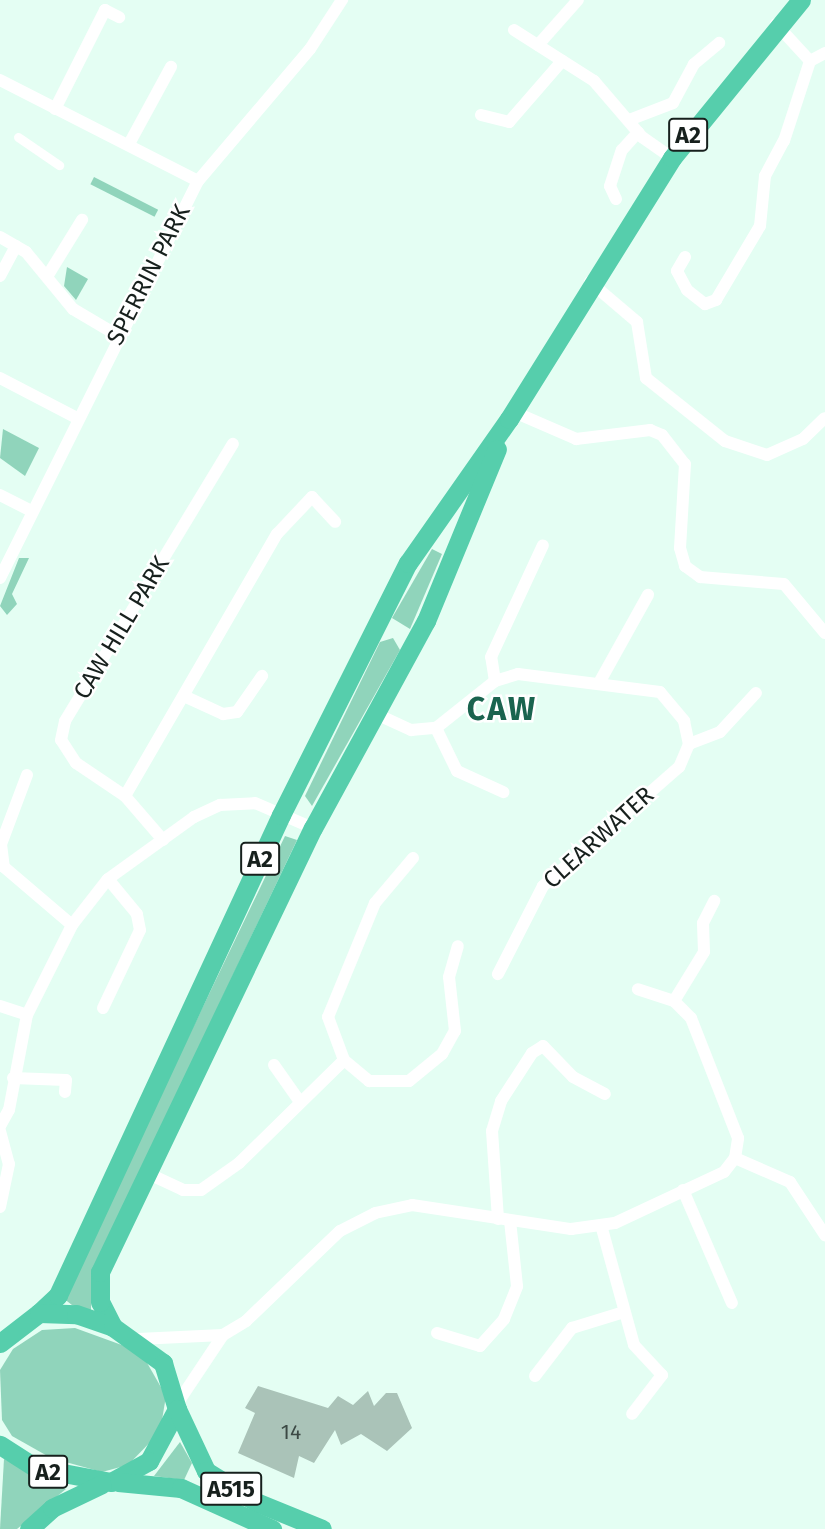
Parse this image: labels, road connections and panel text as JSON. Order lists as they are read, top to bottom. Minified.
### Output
{"streets":{"highway":["A2","A515"],"street":["SPERRIN PARK","CAW HILL PARK","CLEARWATER"]},"crossings":[["A2","A515"]],"districts":["CAW"],"house_numbers":["14"]}
